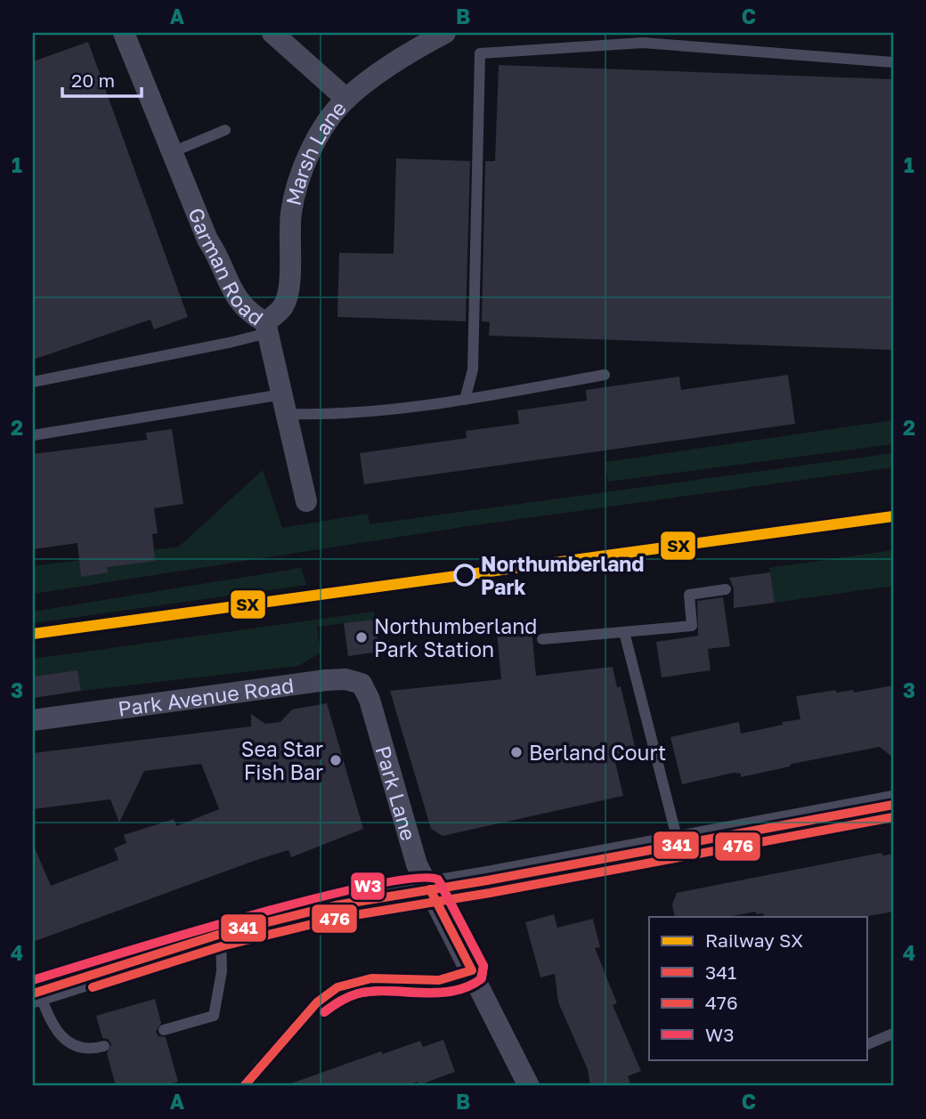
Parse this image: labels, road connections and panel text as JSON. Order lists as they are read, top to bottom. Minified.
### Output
{"streets":{"street":["Marsh Lane","Garman Road","Park Avenue Road","Park Lane"]},"crossings":[["Marsh Lane","Garman Road"],["Park Avenue Road","Park Lane"]],"places":["Northumberland Park","Northumberland Park Station","Berland Court","Sea Star Fish Bar"],"lines":["rail line SX","transit line 341","transit line 476","transit line W3"],"legend":["Railway SX","341","476","W3"],"scale_bar":"20 m","grid":{"columns":["A","B","C"],"rows":["1","2","3","4"]}}
